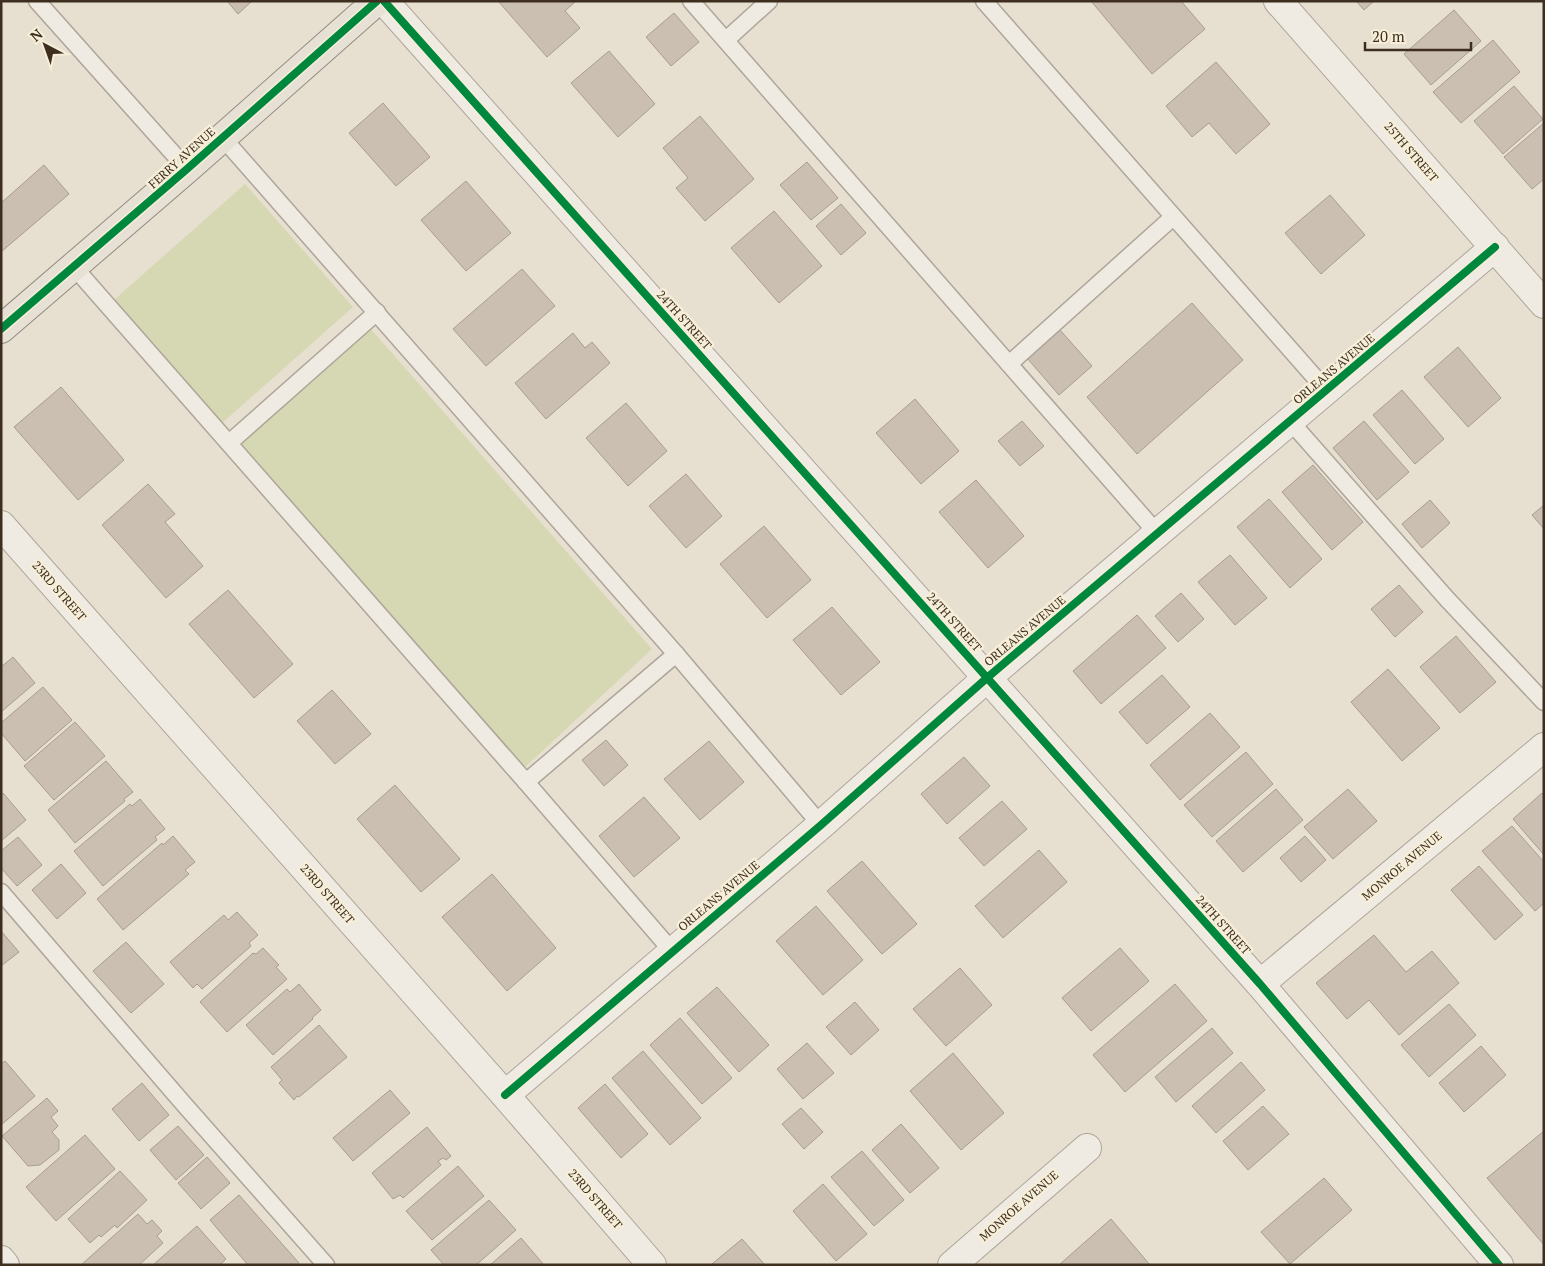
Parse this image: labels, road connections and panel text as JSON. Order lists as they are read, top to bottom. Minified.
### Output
{"streets":{"main road":["FERRY AVENUE"],"street":["25TH STREET","24TH STREET","ORLEANS AVENUE","23RD STREET","MONROE AVENUE"]},"crossings":[["25TH STREET","ORLEANS AVENUE"],["24TH STREET","ORLEANS AVENUE"],["24TH STREET","MONROE AVENUE"],["ORLEANS AVENUE","23RD STREET"]],"scale_bar":"20 m","north":"top left"}
